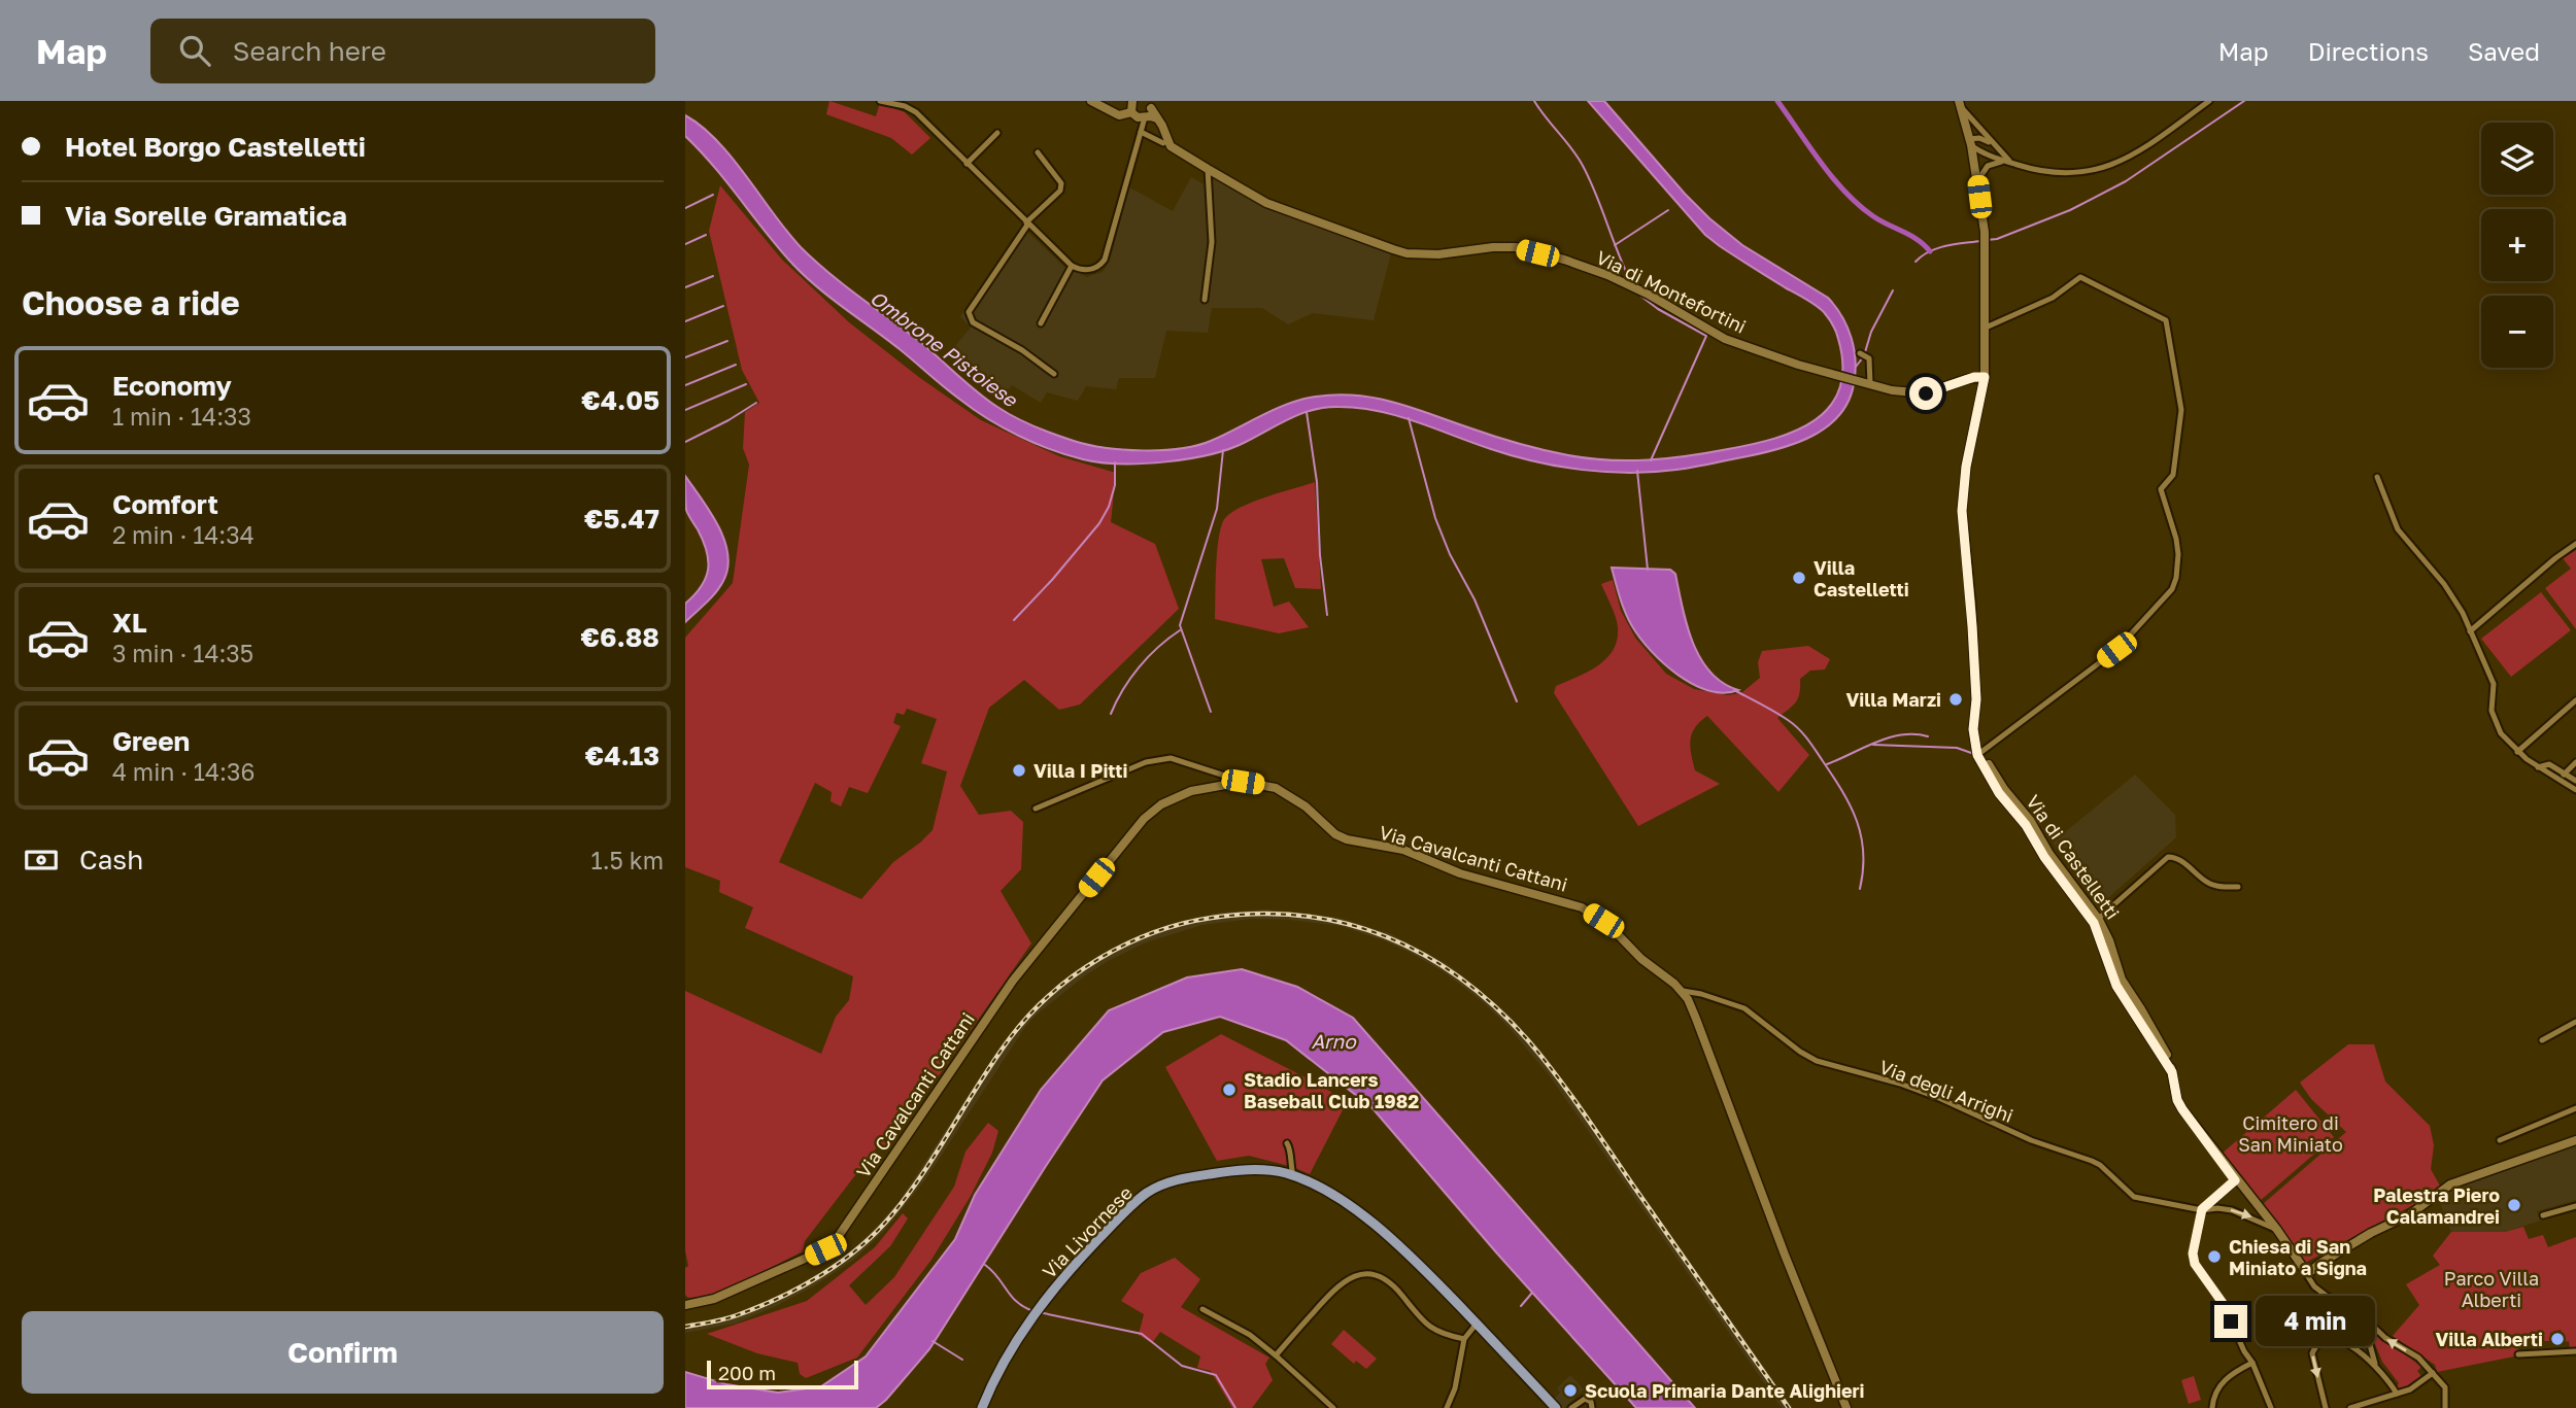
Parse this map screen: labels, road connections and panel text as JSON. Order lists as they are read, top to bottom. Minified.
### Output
{"streets":{"main road":["Via di Montefortini","Via di Castelletti","Via Cavalcanti Cattani","Via Livornese"],"street":["Via degli Arrighi"]},"crossings":[["Via di Montefortini","Via di Castelletti"],["Via di Castelletti","Via degli Arrighi"],["Via Cavalcanti Cattani","Via degli Arrighi"]],"water":["Ombrone Pistoiese","Arno"],"parks":["Cimitero di San Miniato","Parco Villa Alberti"],"places":["Villa Castelletti","Villa Marzi","Villa I Pitti","Stadio Lancers Baseball Club 1982","Palestra Piero Calamandrei","Chiesa di San Miniato a Signa","Villa Alberti","Scuola Primaria Dante Alighieri"],"scale_bar":"200 m","page":{"header":"Map","search":"Search here","nav":["Map","Directions","Saved"],"banner":["Hotel Borgo Castelletti","Via Sorelle Gramatica"],"map_buttons":["+","−"],"heading":"Choose a ride","list":[{"name":"Economy","note":"1 min · 14:33","value":"€4.05"},{"name":"Comfort","note":"2 min · 14:34","value":"€5.47"},{"name":"XL","note":"3 min · 14:35","value":"€6.88"},{"name":"Green","note":"4 min · 14:36","value":"€4.13"}],"pay":["Cash","1.5 km"],"bubble":"4 min","buttons":"Confirm","scale":"200 m"}}
